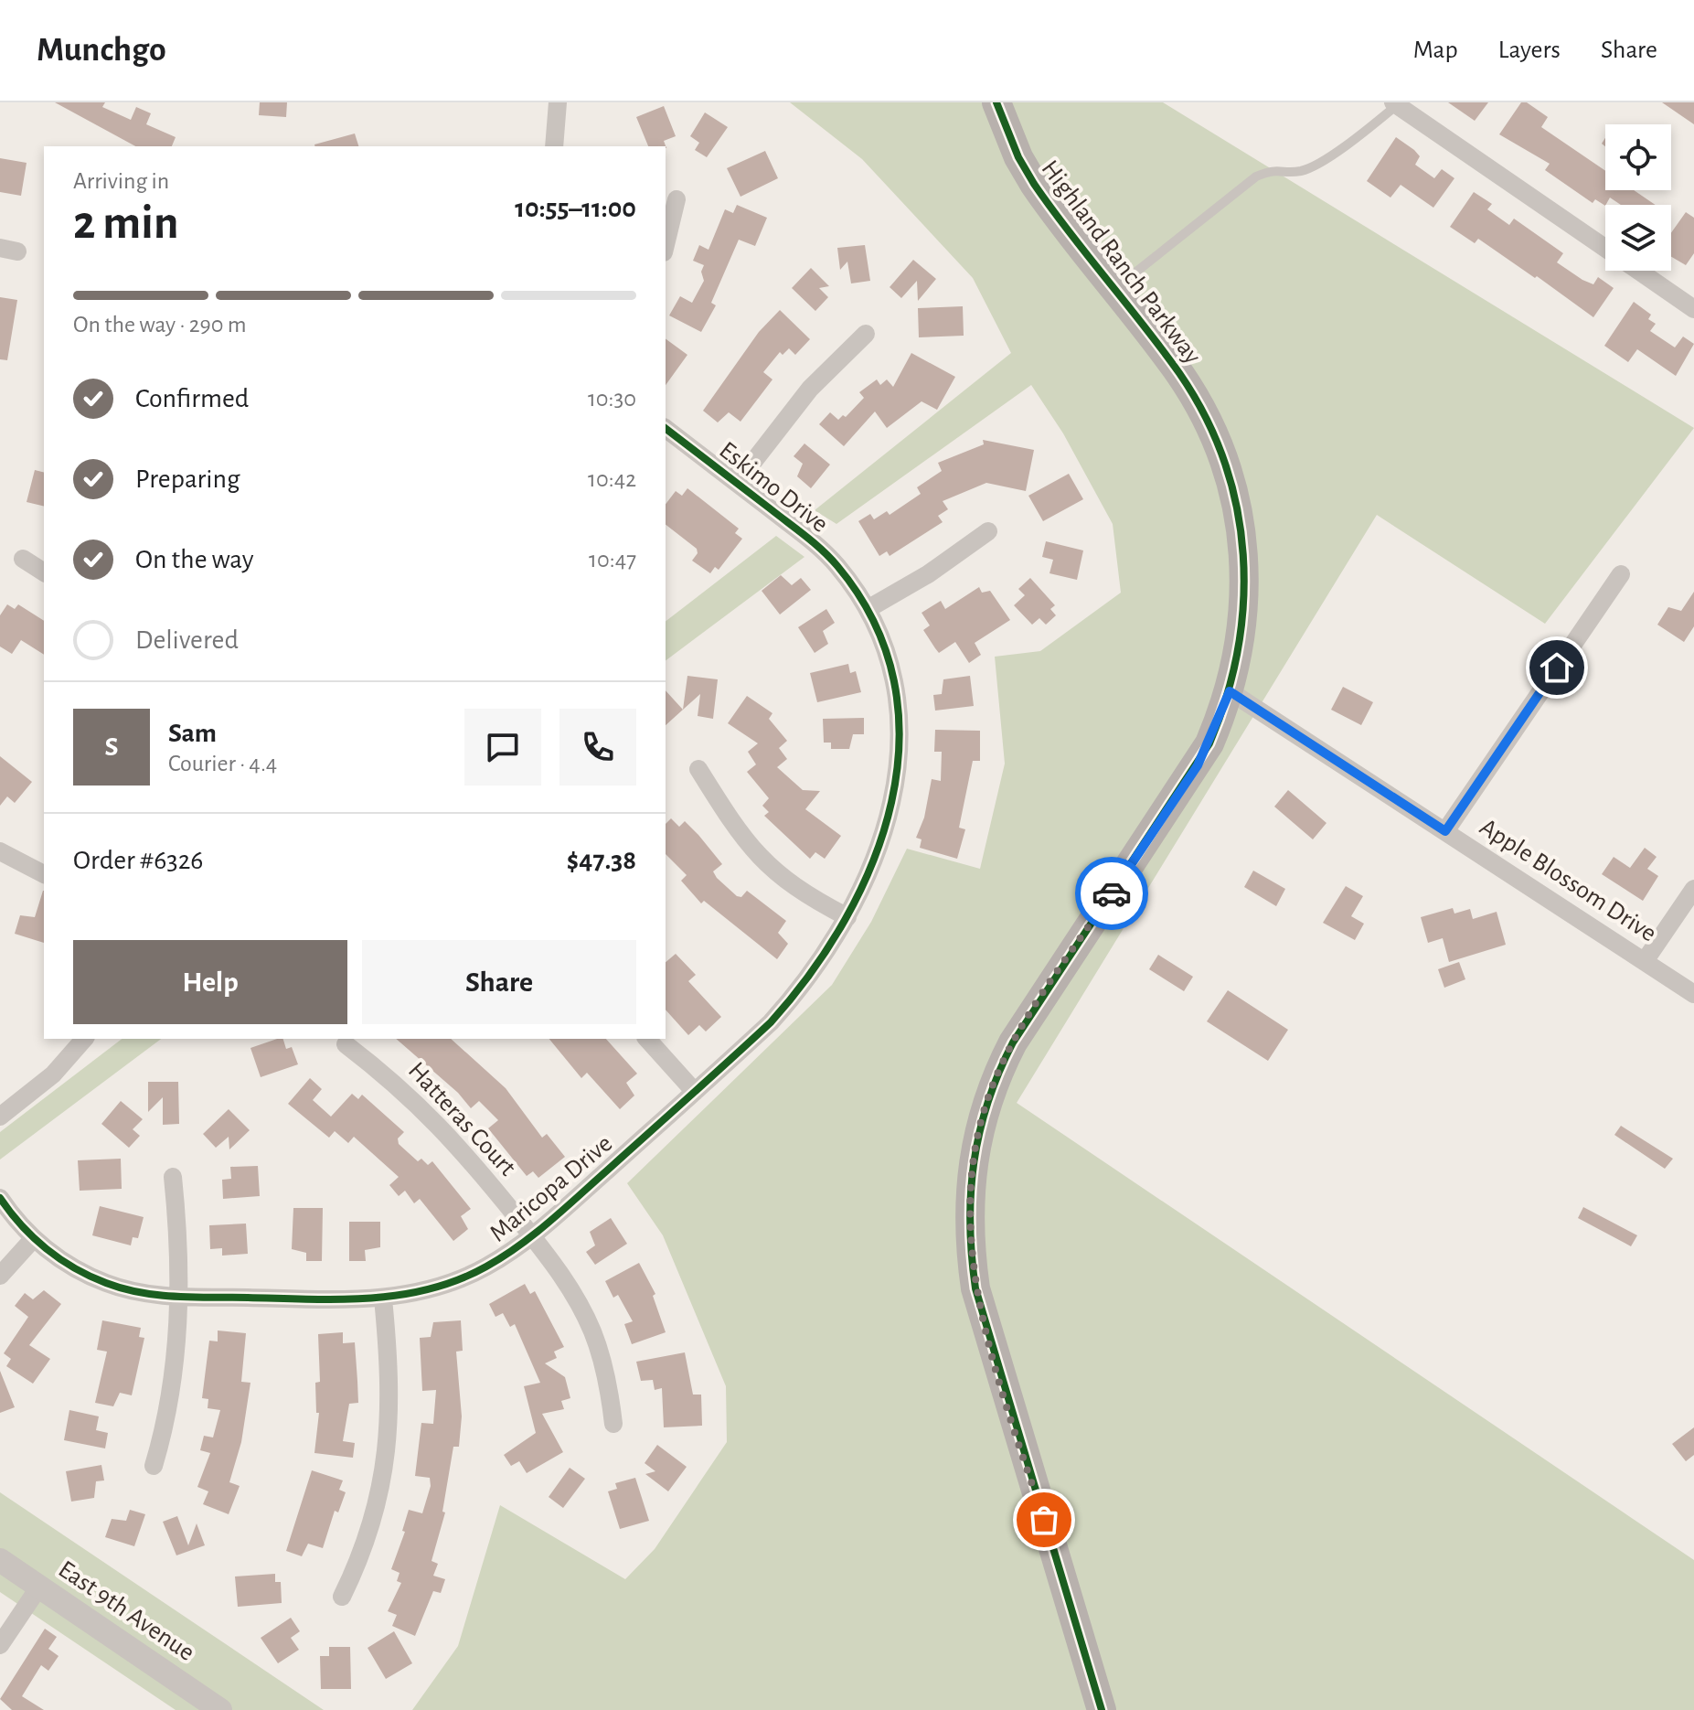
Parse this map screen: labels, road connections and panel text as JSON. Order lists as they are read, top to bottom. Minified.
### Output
{"streets":{"main road":["Highland Ranch Parkway"],"street":["Eskimo Drive","Apple Blossom Drive","Hatteras Court","Maricopa Drive","East 9th Avenue"]},"crossings":[["Highland Ranch Parkway","Apple Blossom Drive"],["Eskimo Drive","Maricopa Drive"],["Hatteras Court","Maricopa Drive"]],"page":{"header":"Munchgo","nav":["Map","Layers","Share"],"heading":["2 min","Arriving in","10:55–11:00"],"panel":["Sam","Courier · 4.4","Order #6326","$47.38"],"bar":"On the way · 290 m","list":[["Confirmed","10:30"],["Preparing","10:42"],["On the way","10:47"],"Delivered"],"round":"S","buttons":["Help","Share"]}}
